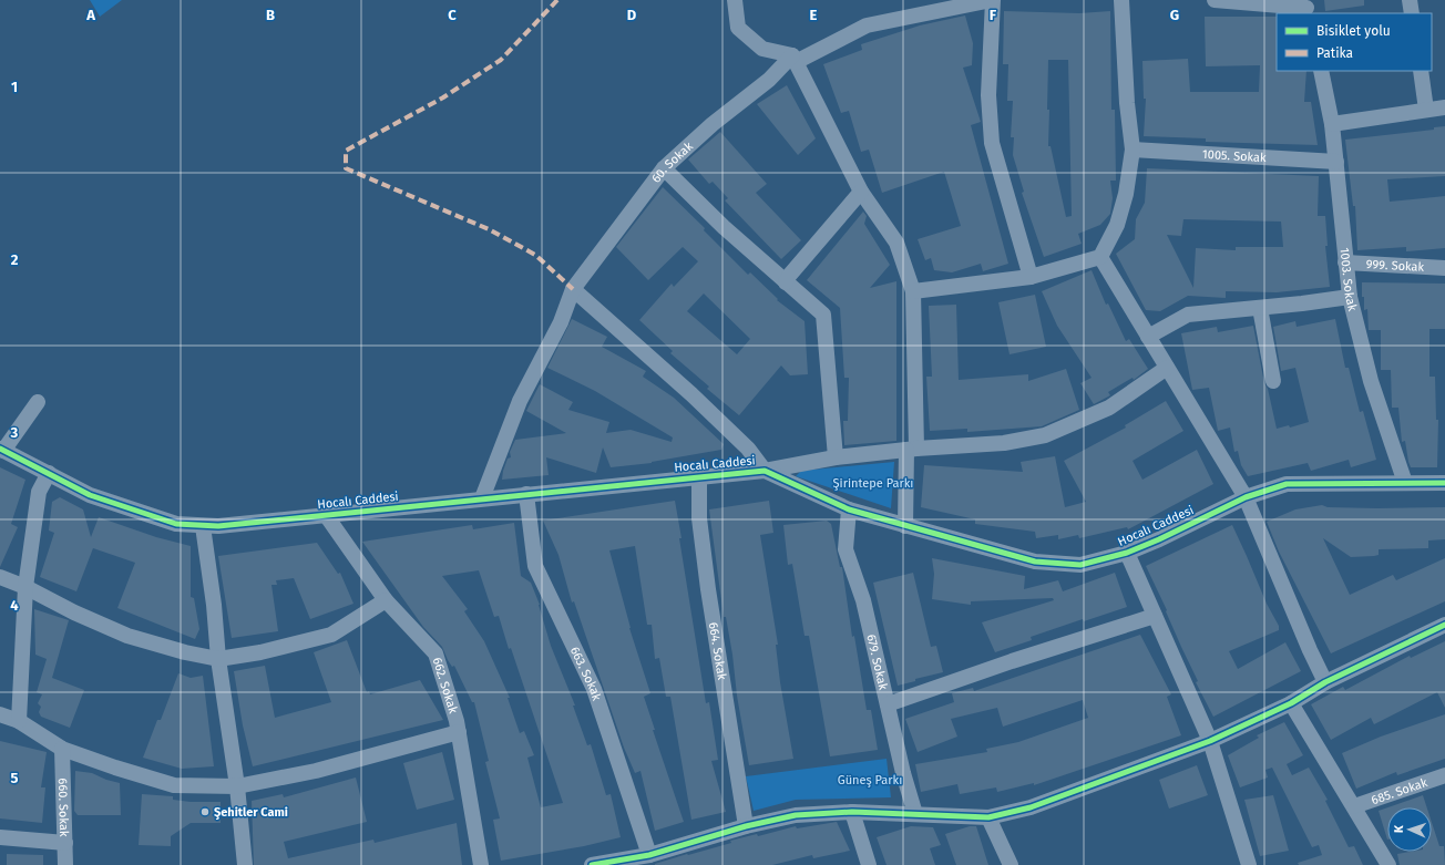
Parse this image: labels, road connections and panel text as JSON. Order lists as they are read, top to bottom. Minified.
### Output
{"streets":{"street":["1005. Sokak","60. Sokak","999. Sokak","1003. Sokak","Hocalı Caddesi","664. Sokak","679. Sokak","663. Sokak","662. Sokak","685. Sokak","660. Sokak"]},"crossings":[["1005. Sokak","1003. Sokak"],["60. Sokak","Hocalı Caddesi"],["999. Sokak","1003. Sokak"],["1003. Sokak","Hocalı Caddesi"],["Hocalı Caddesi","664. Sokak"],["Hocalı Caddesi","679. Sokak"],["Hocalı Caddesi","663. Sokak"],["Hocalı Caddesi","662. Sokak"]],"parks":["Şirintepe Parkı","Güneş Parkı"],"places":["Şehitler Cami"],"legend":["Bisiklet yolu","Patika"],"north":"left","grid":{"columns":["A","B","C","D","E","F","G"],"rows":["1","2","3","4","5"]}}
